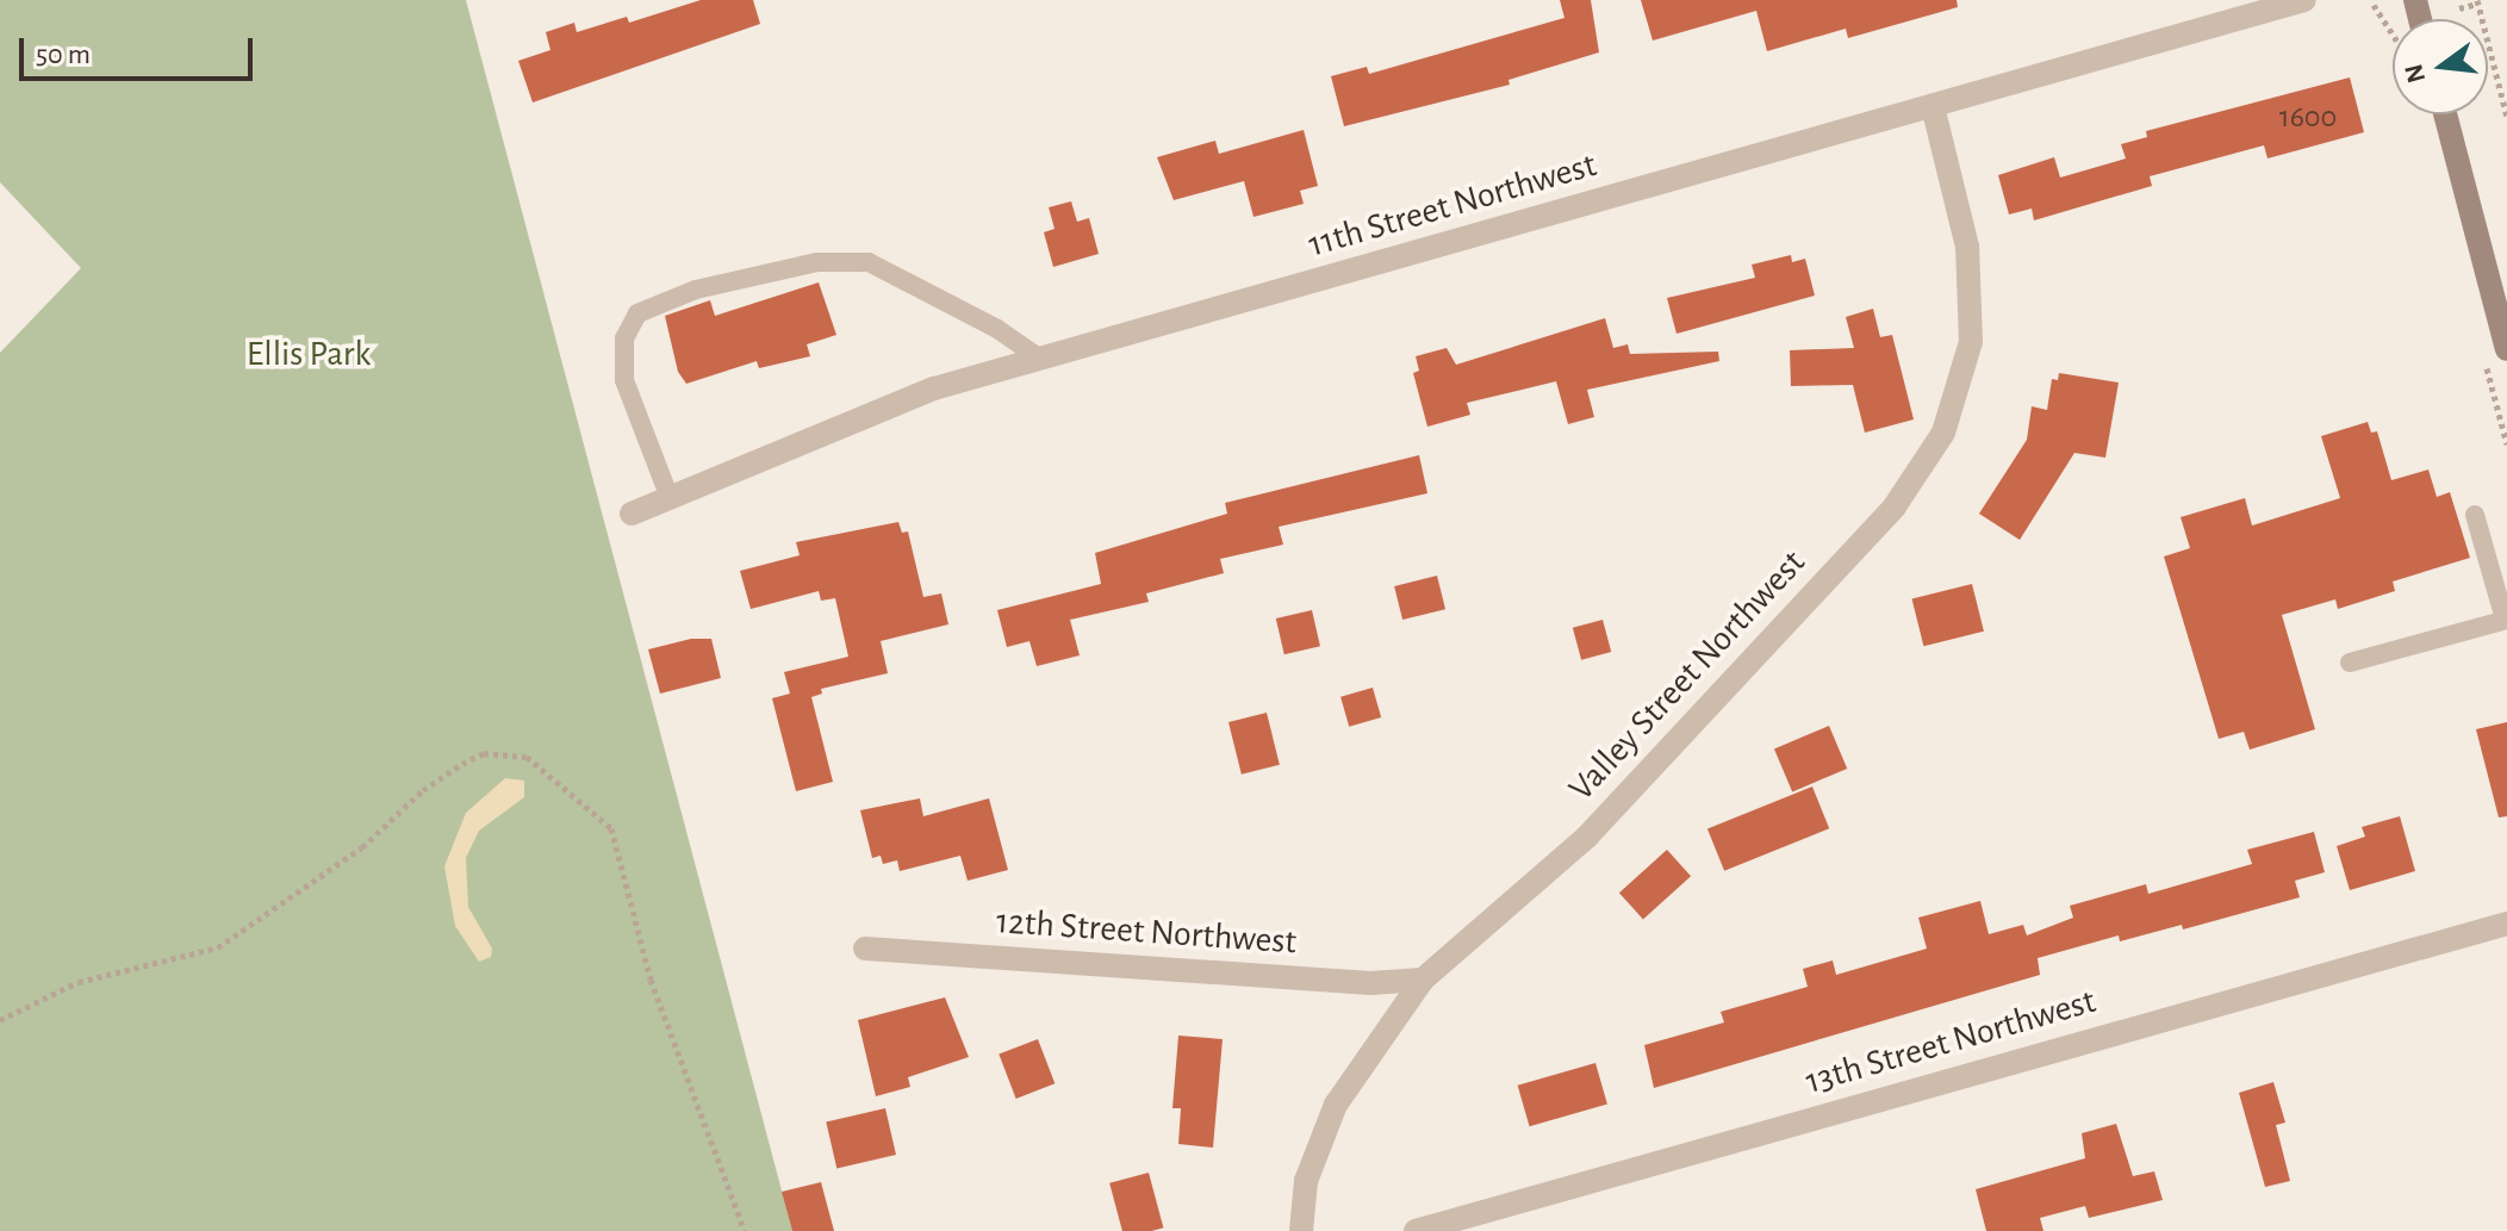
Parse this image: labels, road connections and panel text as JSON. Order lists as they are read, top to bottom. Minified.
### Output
{"streets":{"street":["11th Street Northwest","Valley Street Northwest","12th Street Northwest","13th Street Northwest"]},"crossings":[["11th Street Northwest","Valley Street Northwest"],["Valley Street Northwest","12th Street Northwest"]],"parks":["Ellis Park"],"house_numbers":["1600"],"scale_bar":"50 m","north":"left"}
